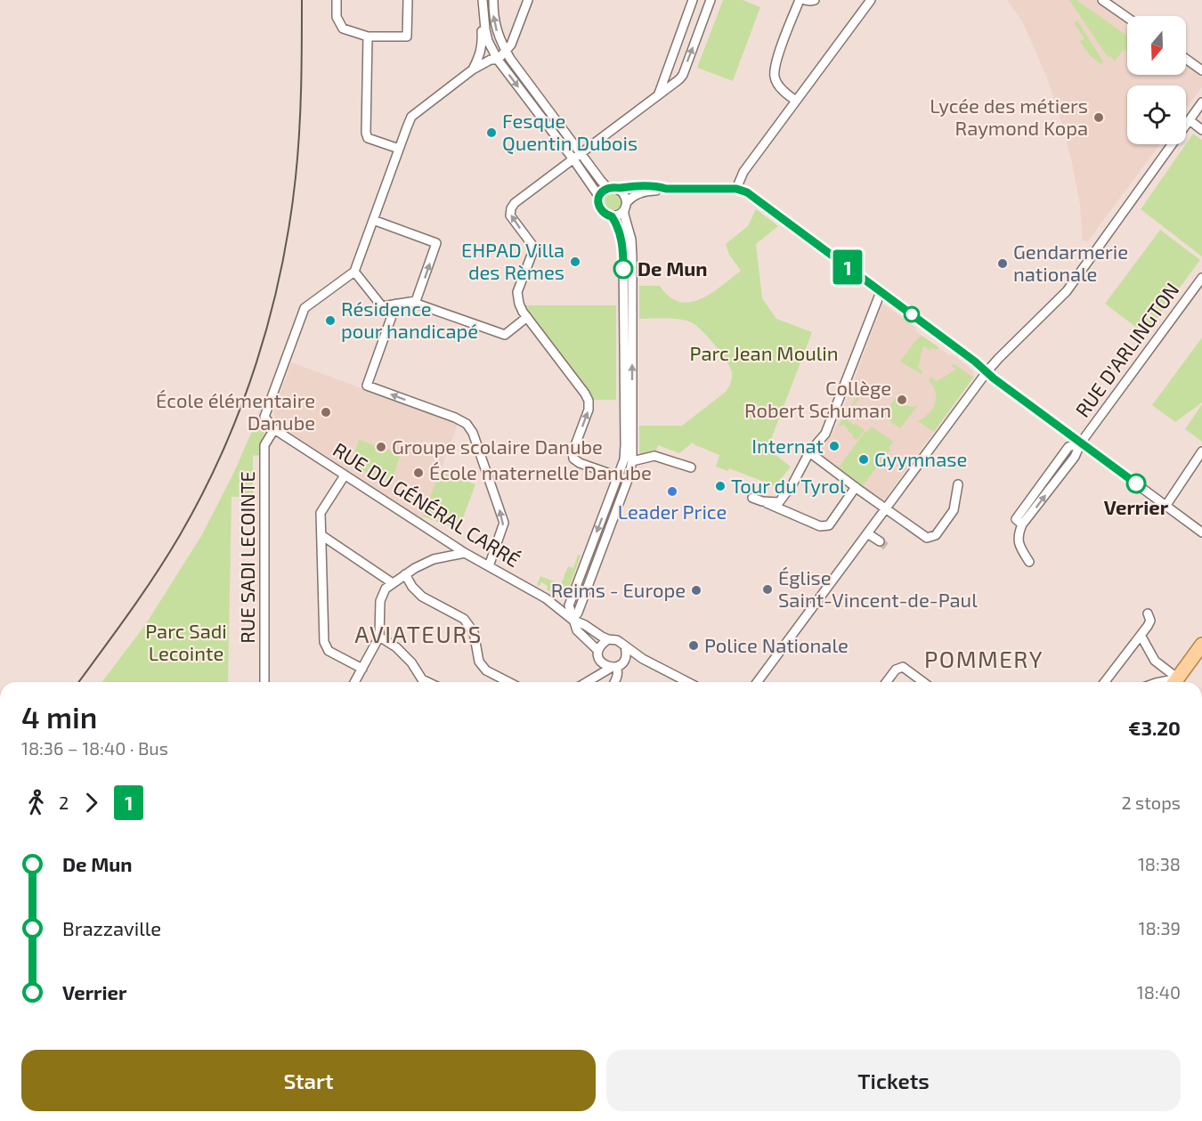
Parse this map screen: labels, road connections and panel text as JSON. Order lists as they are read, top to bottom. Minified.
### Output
{"streets":{"street":["RUE D'ARLINGTON","RUE DU GÉNÉRAL CARRÉ","RUE SADI LECOINTE"]},"crossings":[["RUE DU GÉNÉRAL CARRÉ","RUE SADI LECOINTE"]],"districts":["AVIATEURS","POMMERY"],"parks":["Parc Jean Moulin","Parc Sadi Lecointe"],"places":["Lycée des métiers Raymond Kopa","Fesque Quentin Dubois","EHPAD Villa des Rèmes","Gendarmerie nationale","De Mun","Résidence pour handicapé","Collège Robert Schuman","École élémentaire Danube","Internat","Groupe scolaire Danube","Gyymnase","École maternelle Danube","Verrier","Tour du Tyrol","Leader Price","Église Saint-Vincent-de-Paul","Reims - Europe","Police Nationale"],"lines":["bus line 1"],"north":"bottom","page":{"on_map":"1","heading":["4 min","18:36 – 18:40 · Bus","€3.20"],"legs":["2","1","2 stops"],"list":[{"name":"De Mun","value":"18:38"},{"name":"Brazzaville","value":"18:39"},{"name":"Verrier","value":"18:40"}],"buttons":["Start","Tickets"]}}
